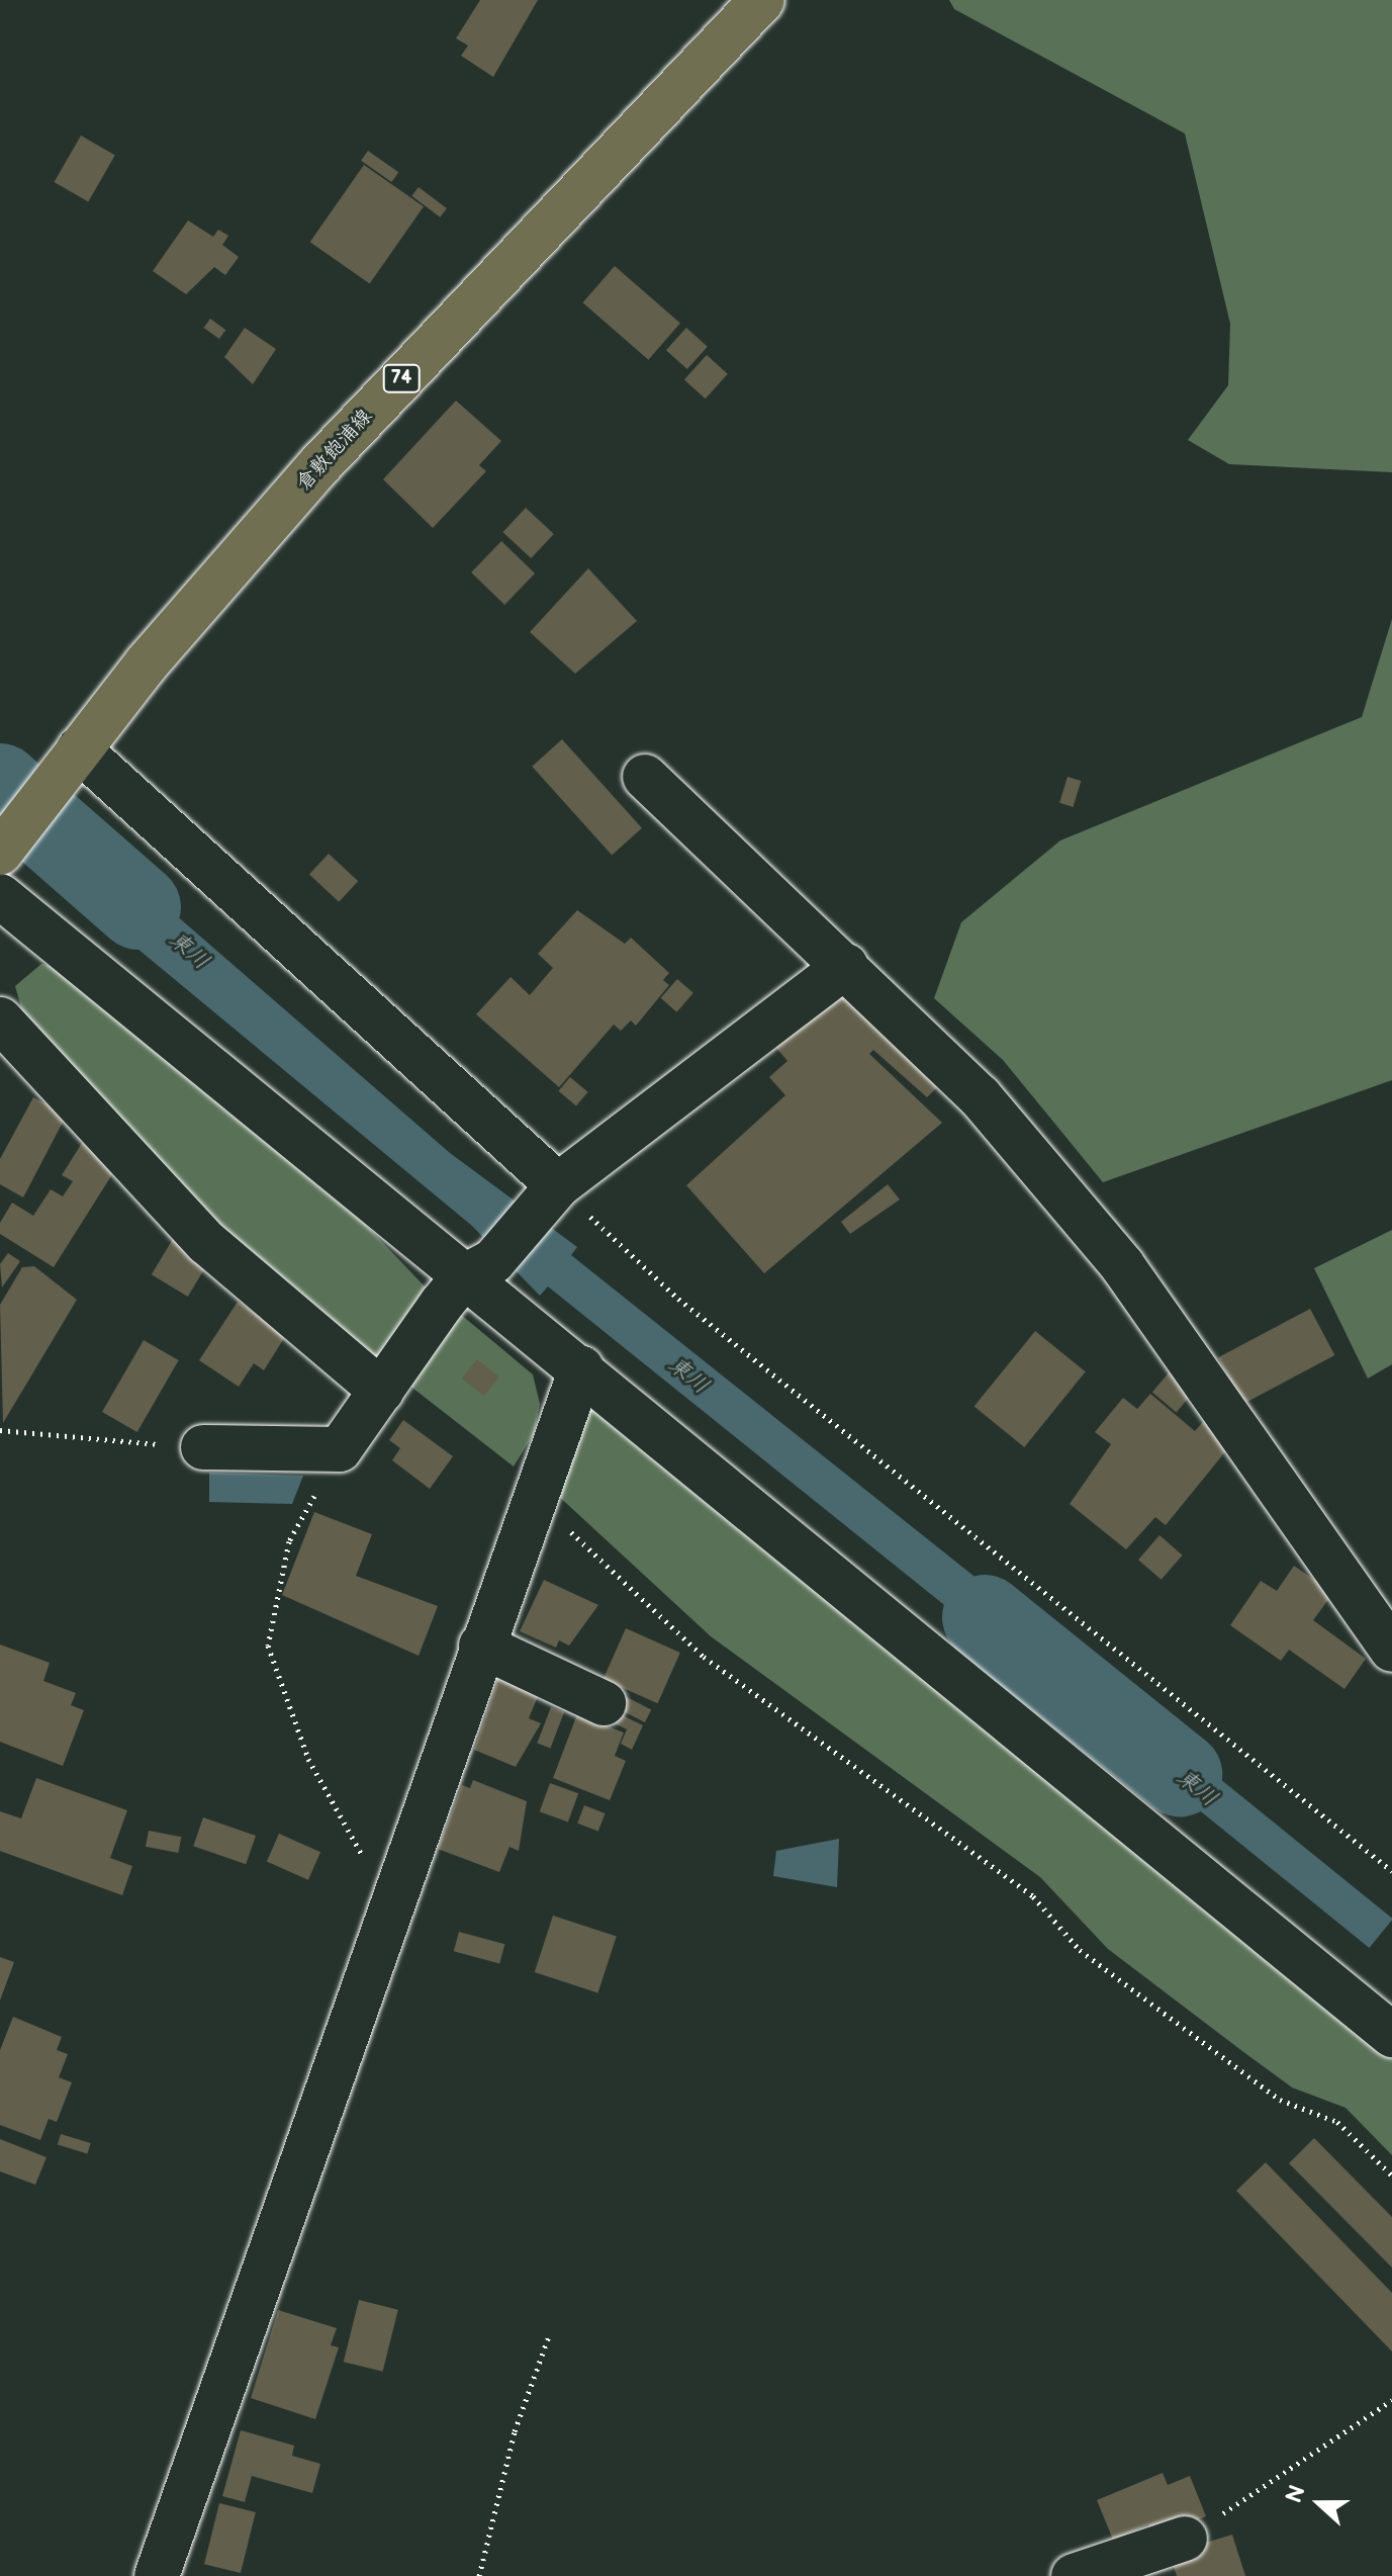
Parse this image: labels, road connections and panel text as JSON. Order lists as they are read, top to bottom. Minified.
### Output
{"streets":{"main road":["74","倉敷飽浦線"]},"water":["東川"],"north":"left"}
